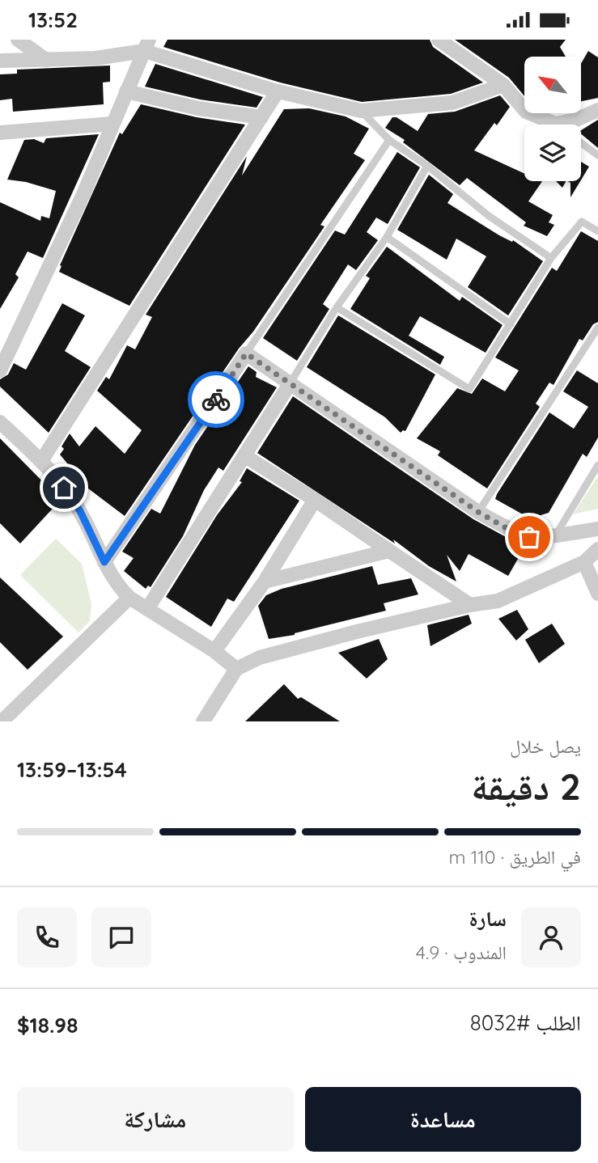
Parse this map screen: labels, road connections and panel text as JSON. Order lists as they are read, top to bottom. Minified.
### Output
{"north":"top left","page":{"status":"13:52","heading":["2 دقيقة","يصل خلال","13:54–13:59"],"panel":["سارة","المندوب · 4.9","الطلب #8032","$18.98"],"bar":"في الطريق · 110 m","buttons":["مساعدة","مشاركة"]}}
